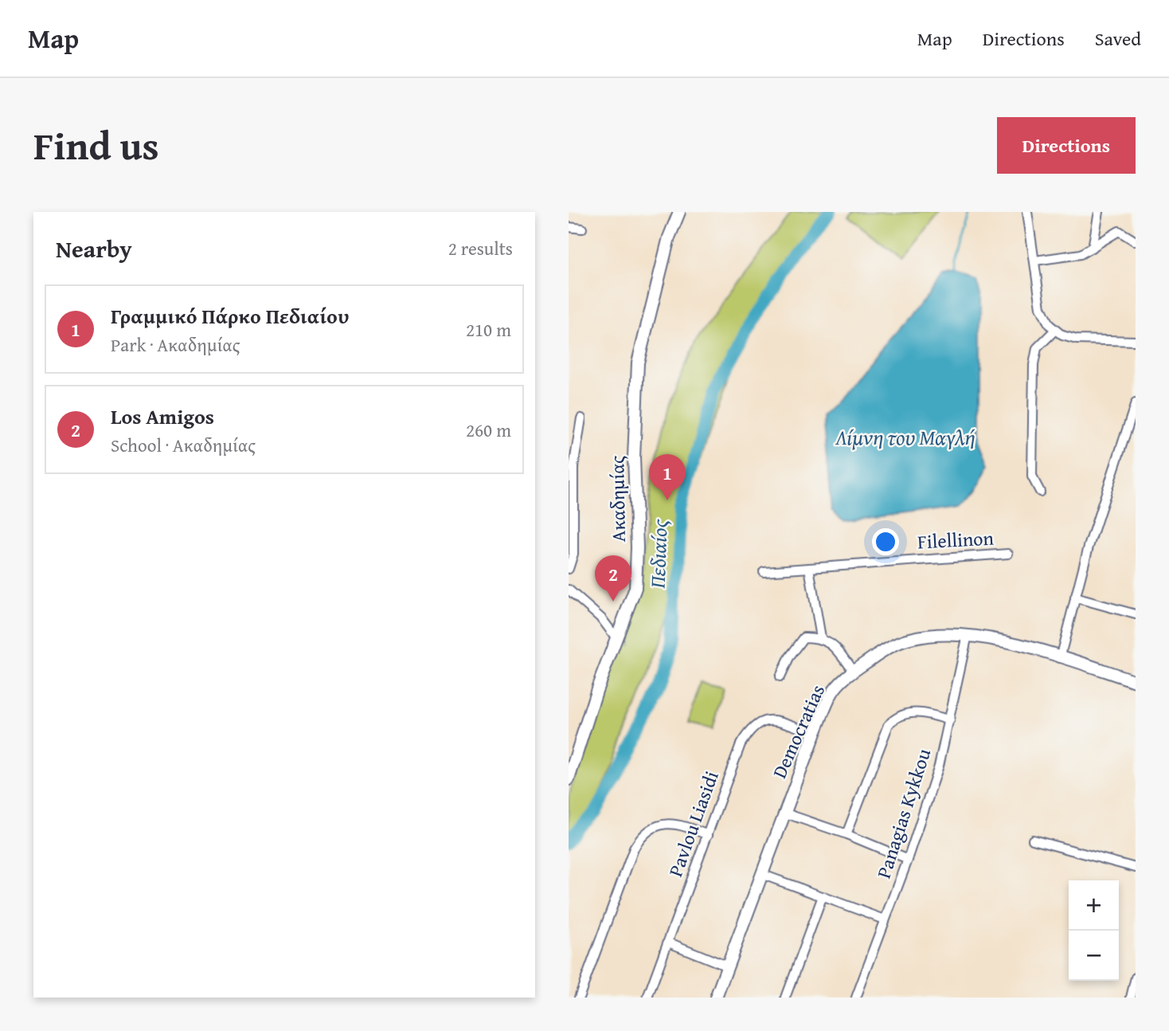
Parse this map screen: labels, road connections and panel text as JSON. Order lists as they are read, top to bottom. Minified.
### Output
{"streets":{"street":["Ακαδημίας","Filellinon","Democratias","Panagias Kykkou","Pavlou Liasidi"]},"crossings":[["Democratias","Panagias Kykkou"],["Democratias","Pavlou Liasidi"]],"water":["Λίμνη του Μαγλή","Πεδιαίος"],"page":{"header":"Map","nav":["Map","Directions","Saved"],"title":"Find us","buttons":"Directions","heading":["Nearby","2 results"],"list":[{"mark":"1","name":"Γραμμικό Πάρκο Πεδιαίου","note":"Park · Ακαδημίας","value":"210 m"},{"mark":"2","name":"Los Amigos","note":"School · Ακαδημίας","value":"260 m"}],"pins":["1","2"],"map_buttons":["+","−"]}}
